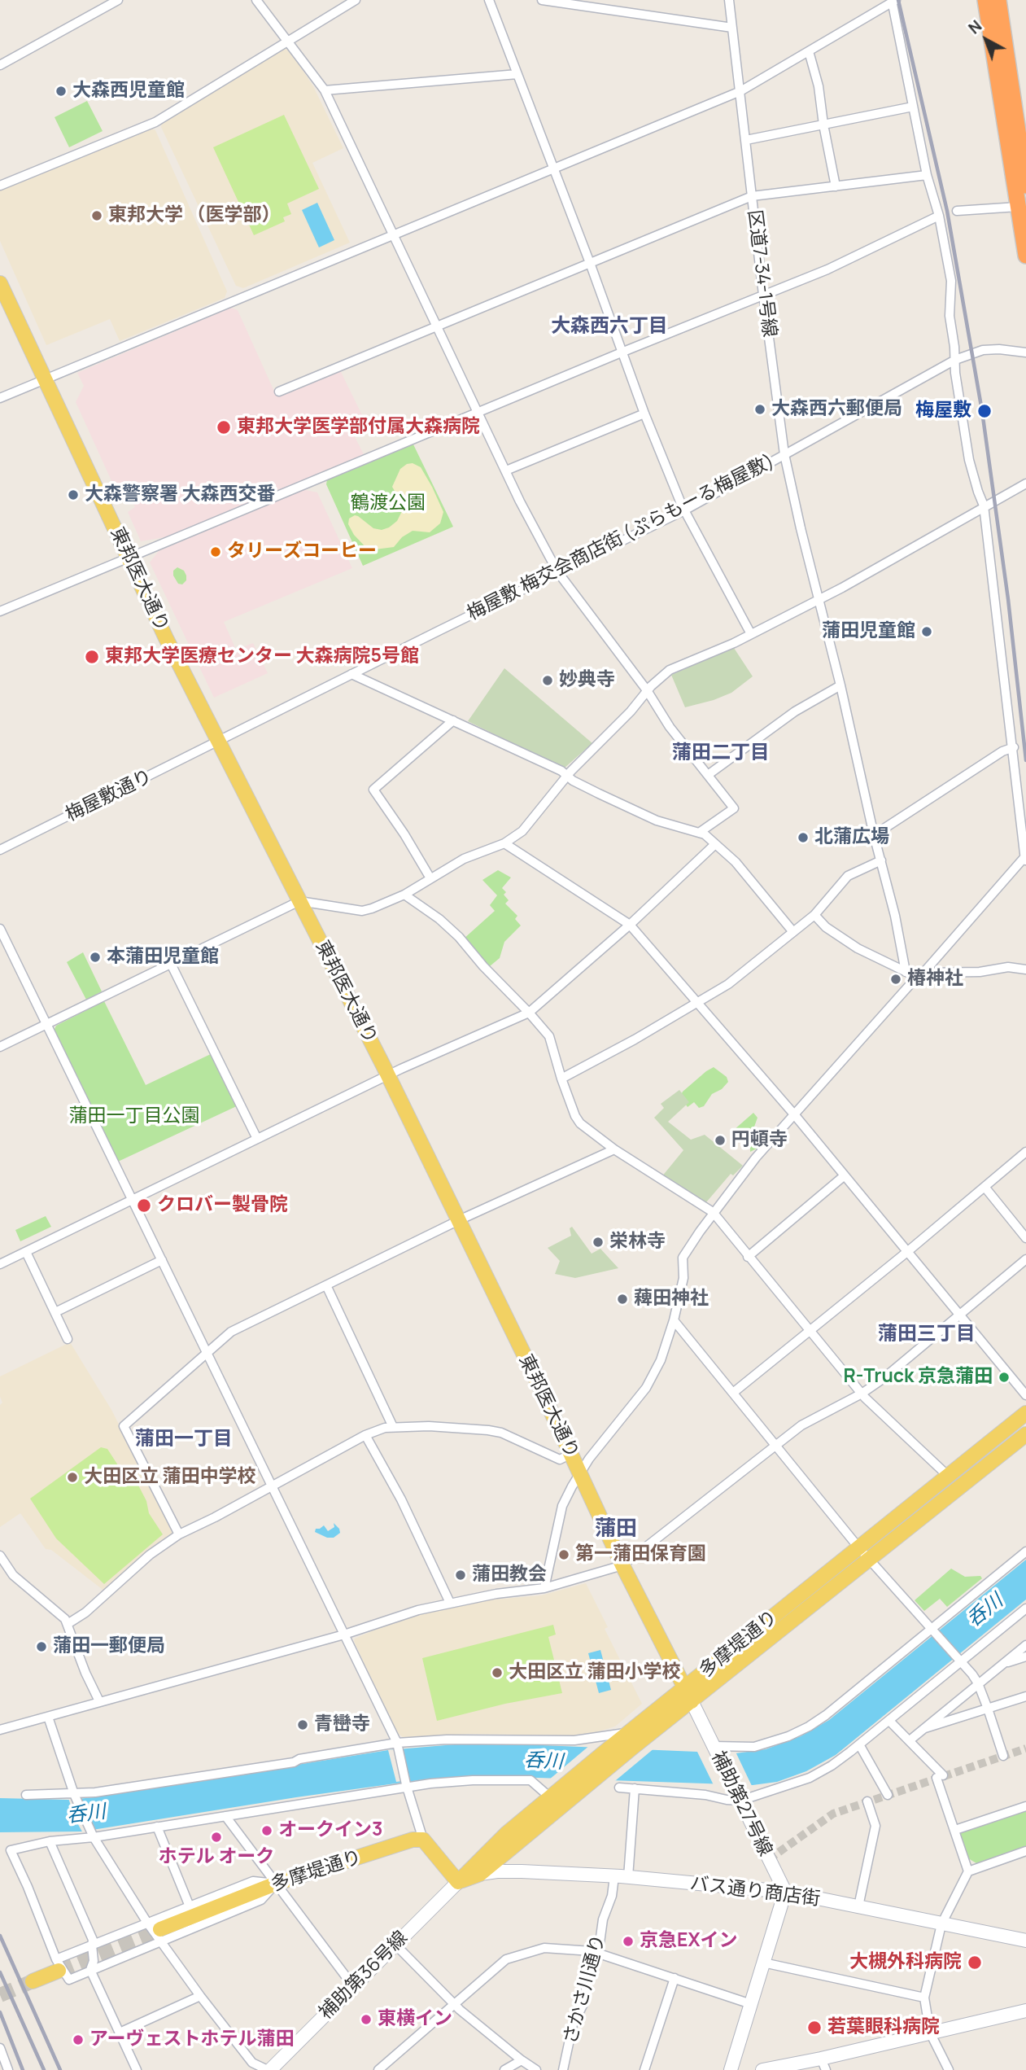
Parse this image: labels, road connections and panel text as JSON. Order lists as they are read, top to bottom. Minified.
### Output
{"streets":{"main road":["東邦医大通り","多摩堤通り"],"street":["区道7-34-1号線","梅屋敷 梅交会商店街 (ぷらもーる梅屋敷)","梅屋敷通り","補助第27号線","バス通り商店街","補助第36号線","さかさ川通り"]},"crossings":[["区道7-34-1号線","梅屋敷 梅交会商店街 (ぷらもーる梅屋敷)"],["梅屋敷 梅交会商店街 (ぷらもーる梅屋敷)","東邦医大通り"],["梅屋敷 梅交会商店街 (ぷらもーる梅屋敷)","梅屋敷通り"],["東邦医大通り","梅屋敷通り"],["東邦医大通り","多摩堤通り"],["東邦医大通り","補助第27号線"],["多摩堤通り","補助第27号線"],["多摩堤通り","バス通り商店街"],["多摩堤通り","補助第36号線"],["補助第27号線","バス通り商店街"],["バス通り商店街","さかさ川通り"]],"districts":["大森西六丁目","蒲田二丁目","蒲田三丁目","蒲田一丁目","蒲田"],"water":["呑川"],"parks":["鶴渡公園","蒲田一丁目公園"],"places":["大森西児童館","東邦大学 （医学部）","大森西六郵便局","梅屋敷","東邦大学医学部付属大森病院","大森警察署 大森西交番","タリーズコーヒー","蒲田児童館","東邦大学医療センター 大森病院5号館","妙典寺","北蒲広場","本蒲田児童館","椿神社","円頓寺","クロバー製骨院","栄林寺","薭田神社","R-Truck 京急蒲田","大田区立 蒲田中学校","第一蒲田保育園","蒲田教会","蒲田一郵便局","大田区立 蒲田小学校","青巒寺","オークイン3","ホテル オーク","京急EXイン","大槻外科病院","東横イン","若葉眼科病院","アーヴェストホテル蒲田"],"north":"top left"}
